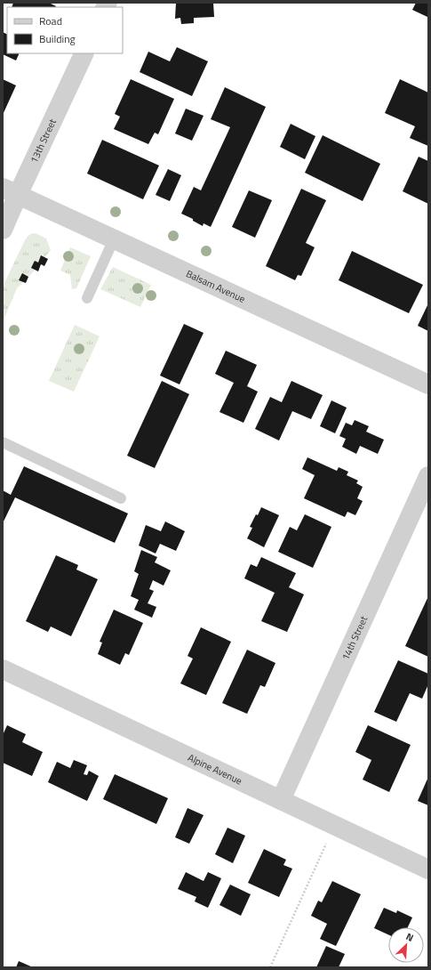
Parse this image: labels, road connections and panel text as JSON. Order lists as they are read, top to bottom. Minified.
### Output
{"streets":{"street":["13th Street","Balsam Avenue","14th Street","Alpine Avenue"]},"crossings":[["13th Street","Balsam Avenue"],["14th Street","Alpine Avenue"]],"legend":["Road","Building"],"north":"top right"}
